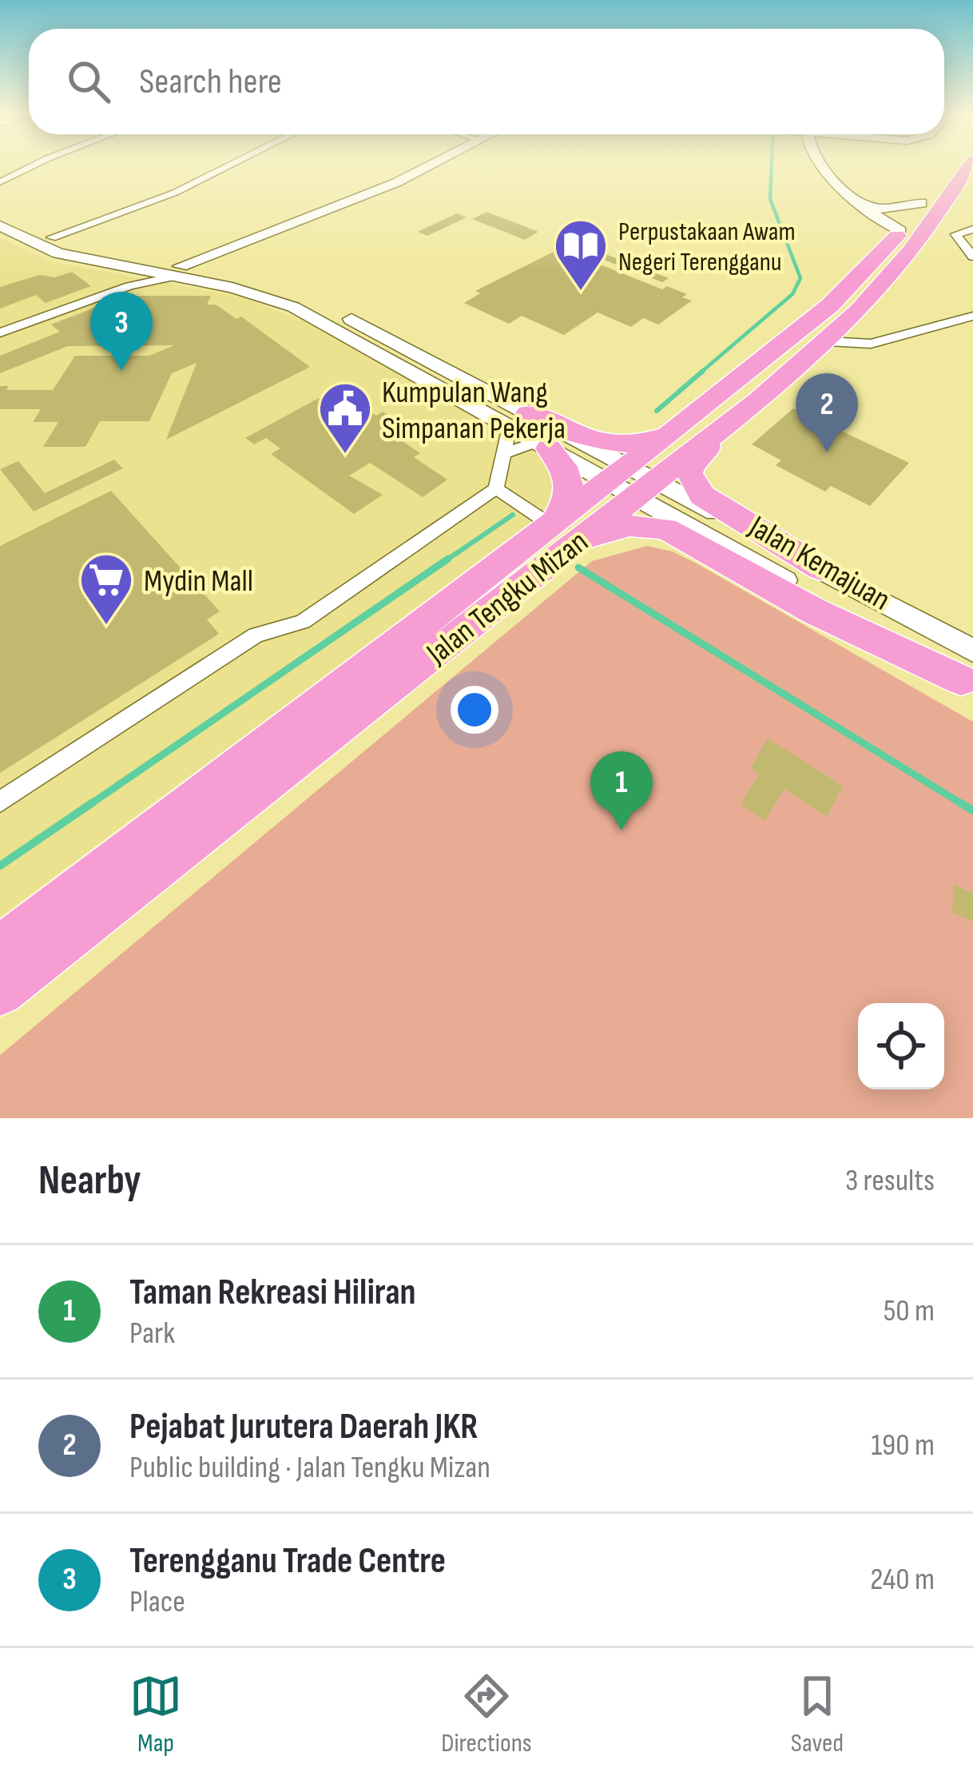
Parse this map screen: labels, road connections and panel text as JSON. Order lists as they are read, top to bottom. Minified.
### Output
{"streets":{"highway":["Jalan Tengku Mizan"],"main road":["Jalan Kemajuan"]},"crossings":[["Jalan Kemajuan","Jalan Tengku Mizan"]],"places":{"library":["Perpustakaan Awam Negeri Terengganu"],"public building":["Kumpulan Wang Simpanan Pekerja"],"supermarket":["Mydin Mall"]},"page":{"search":"Search here","pins":["3","2","1"],"heading":["Nearby","3 results"],"list":[{"mark":"1","name":"Taman Rekreasi Hiliran","note":"Park","value":"50 m"},{"mark":"2","name":"Pejabat Jurutera Daerah JKR","note":"Public building · Jalan Tengku Mizan","value":"190 m"},{"mark":"3","name":"Terengganu Trade Centre","note":"Place","value":"240 m"}],"nav":["Map","Directions","Saved"]}}
